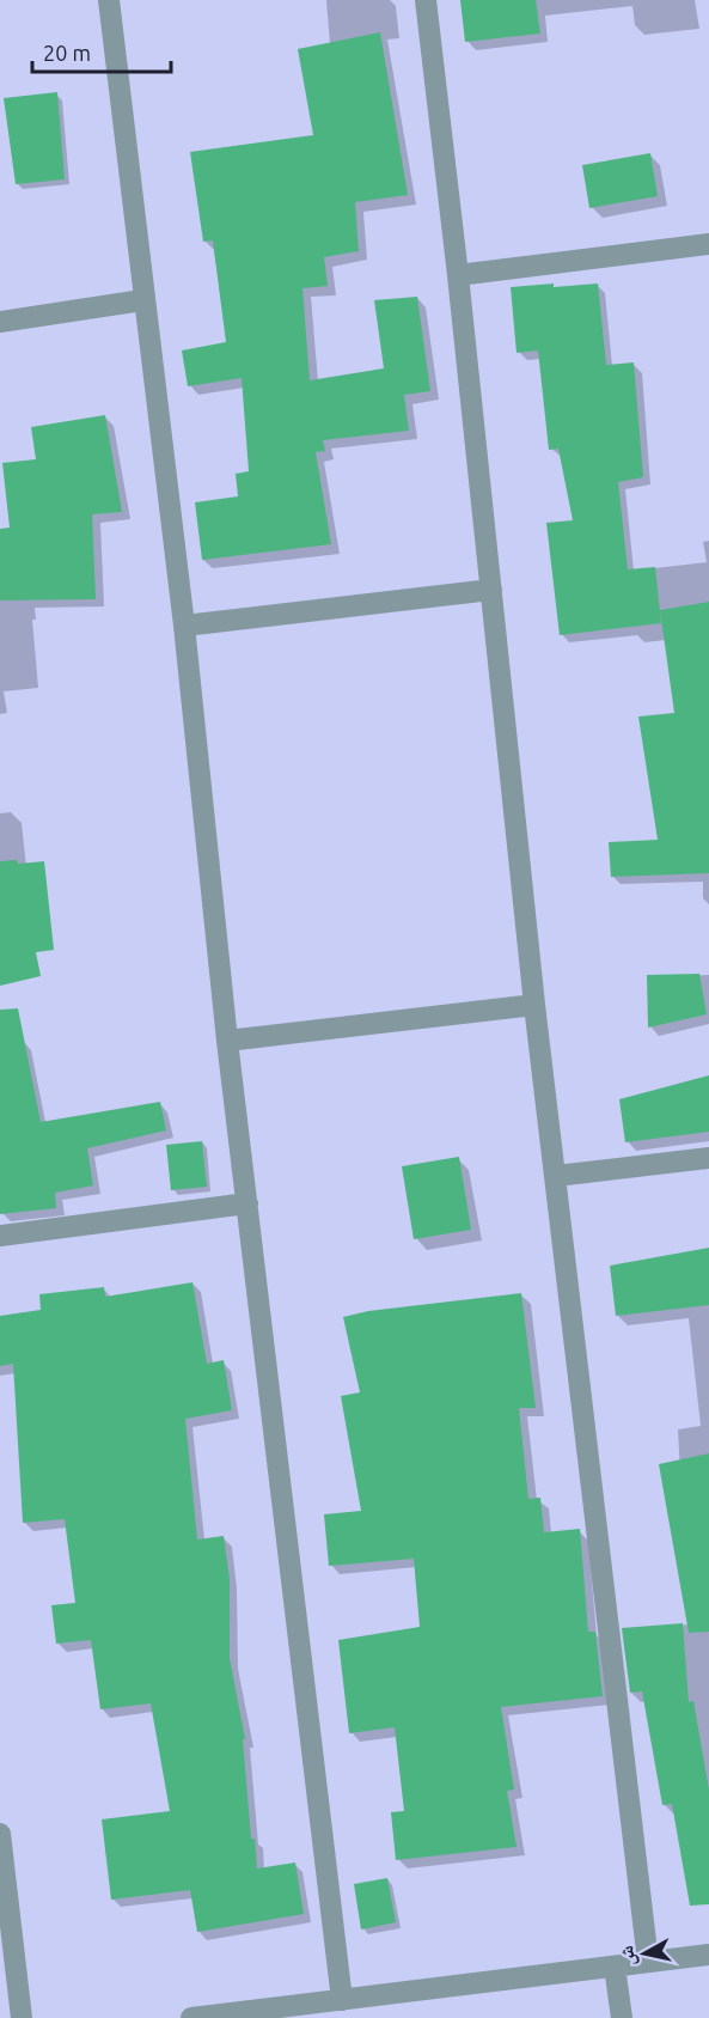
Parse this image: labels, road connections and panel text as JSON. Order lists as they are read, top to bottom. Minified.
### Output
{"scale_bar":"20 m","north":"left"}
